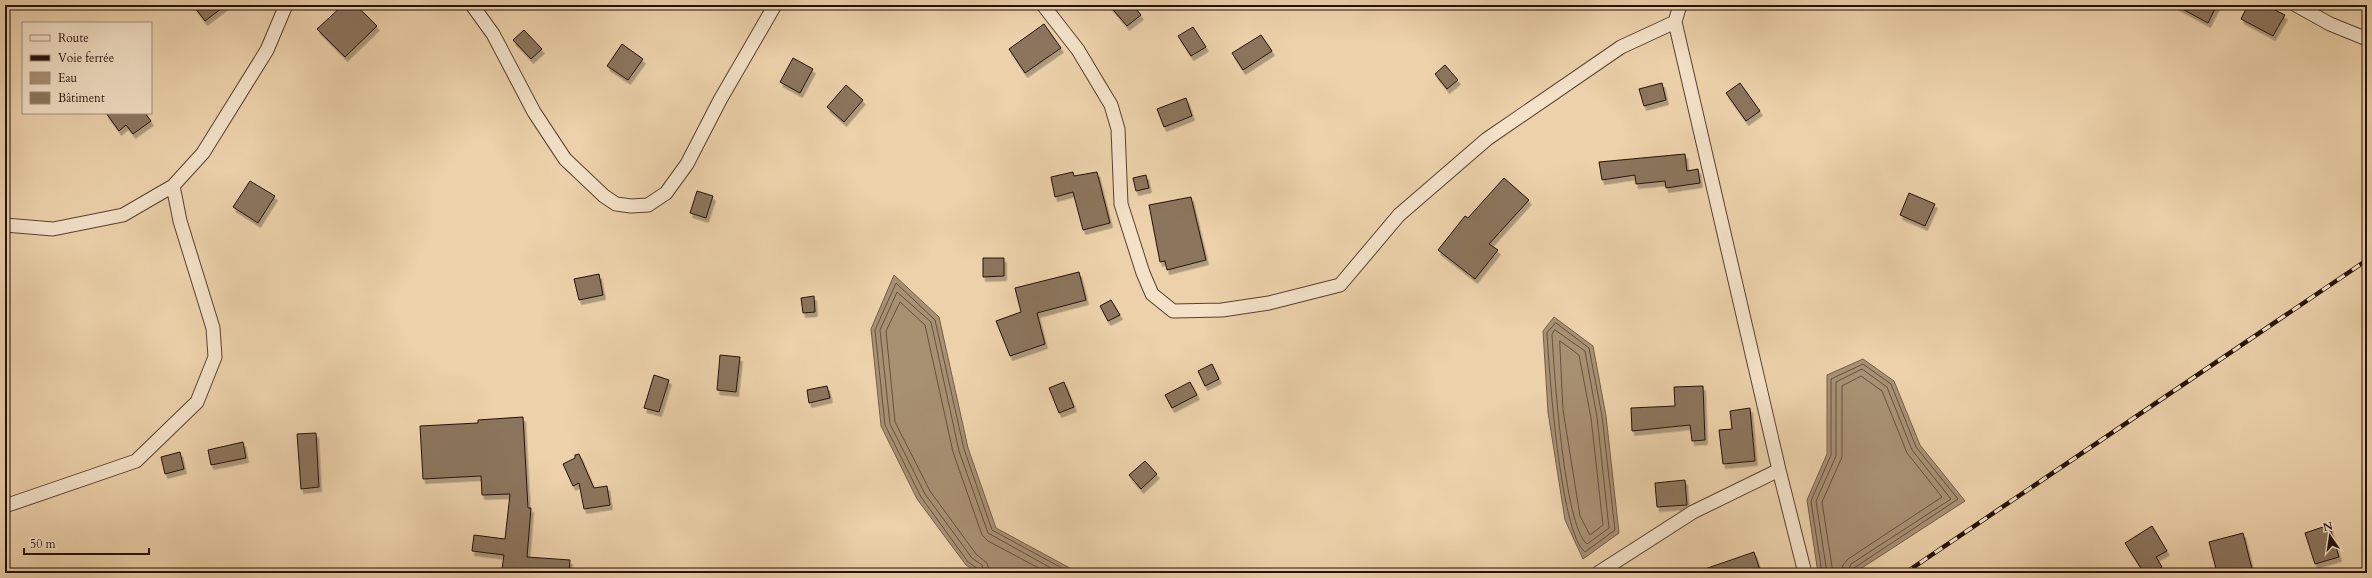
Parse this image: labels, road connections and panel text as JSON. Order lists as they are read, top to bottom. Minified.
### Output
{"legend":["Route","Voie ferrée","Eau","Bâtiment"],"scale_bar":"50 m","north":"top"}
